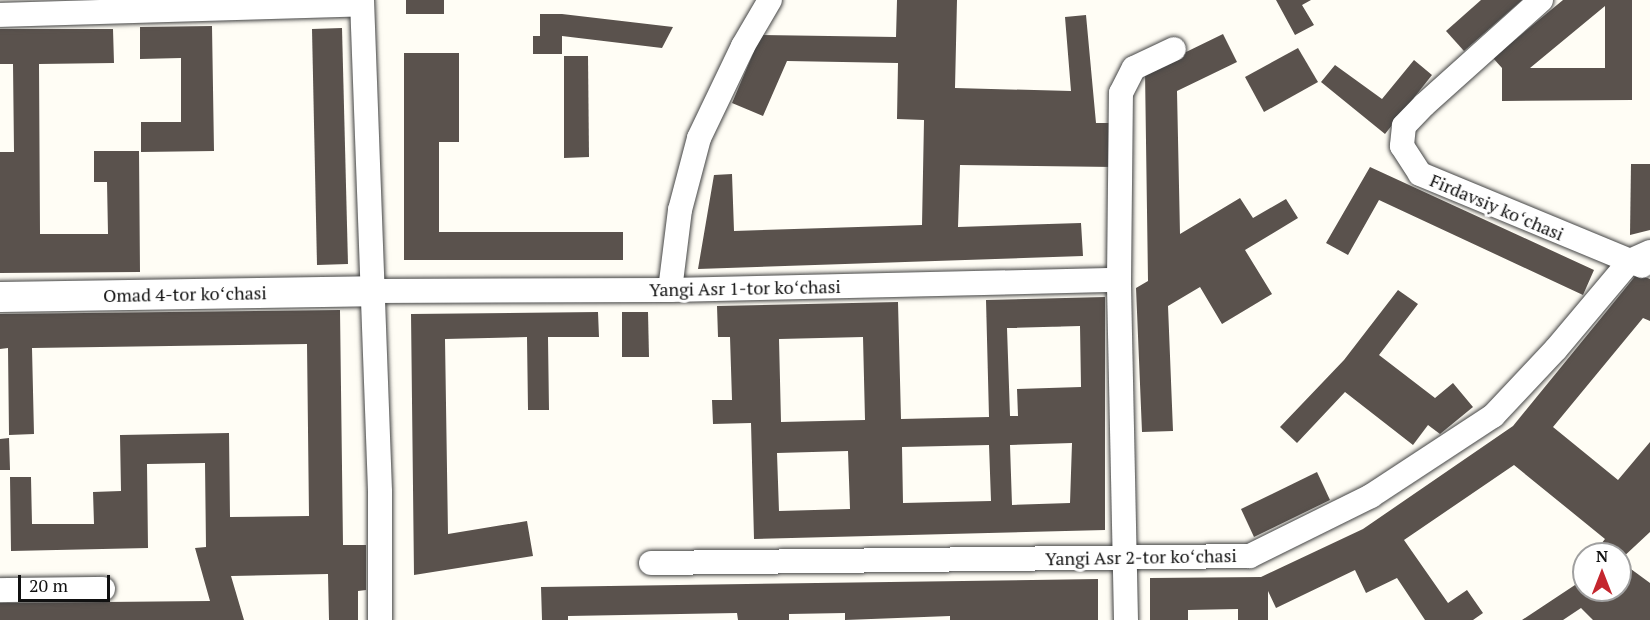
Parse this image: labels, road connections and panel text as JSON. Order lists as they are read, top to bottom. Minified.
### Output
{"streets":{"street":["Firdavsiy koʻchasi","Yangi Asr 1-tor koʻchasi","Omad 4-tor koʻchasi","Yangi Asr 2-tor koʻchasi"]},"crossings":[["Firdavsiy koʻchasi","Yangi Asr 2-tor koʻchasi"],["Yangi Asr 1-tor koʻchasi","Omad 4-tor koʻchasi"]],"scale_bar":"20 m","north":"top"}
